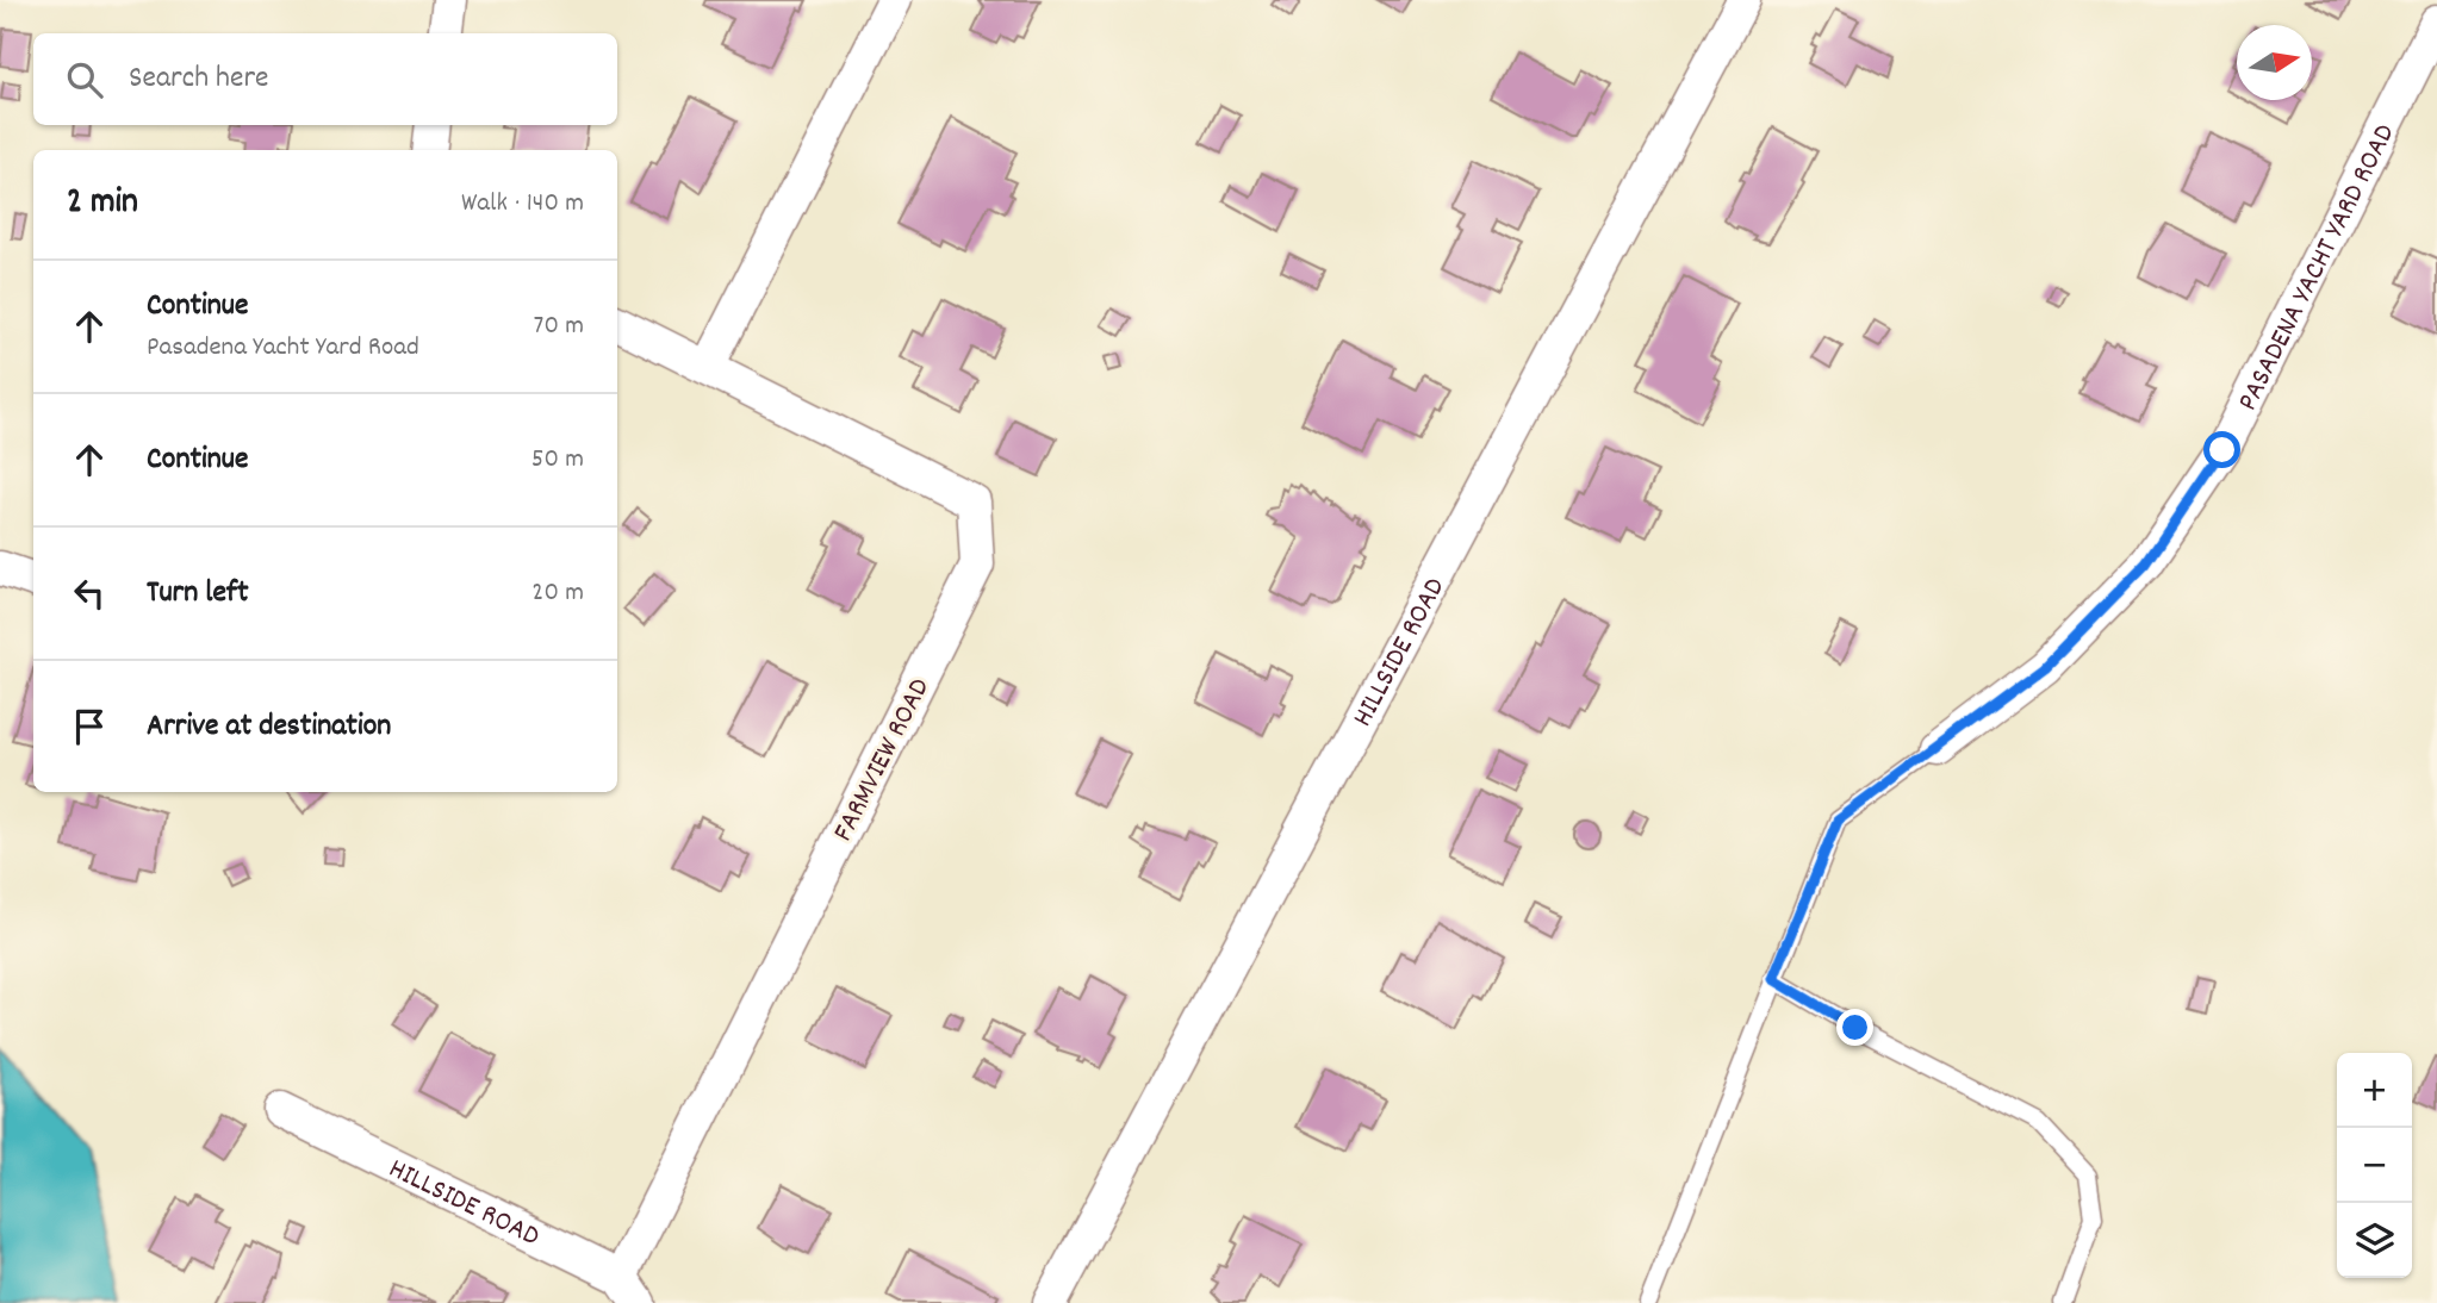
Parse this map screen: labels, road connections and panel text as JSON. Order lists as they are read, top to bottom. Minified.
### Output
{"streets":{"street":["PASADENA YACHT YARD ROAD","HILLSIDE ROAD","FARMVIEW ROAD"]},"crossings":[["HILLSIDE ROAD","FARMVIEW ROAD"]],"north":"right","page":{"search":"Search here","heading":["2 min","Walk · 140 m"],"list":[["Continue","Pasadena Yacht Yard Road","70 m"],["Continue","50 m"],["Turn left","20 m"],"Arrive at destination"],"map_buttons":["+","−"]}}
